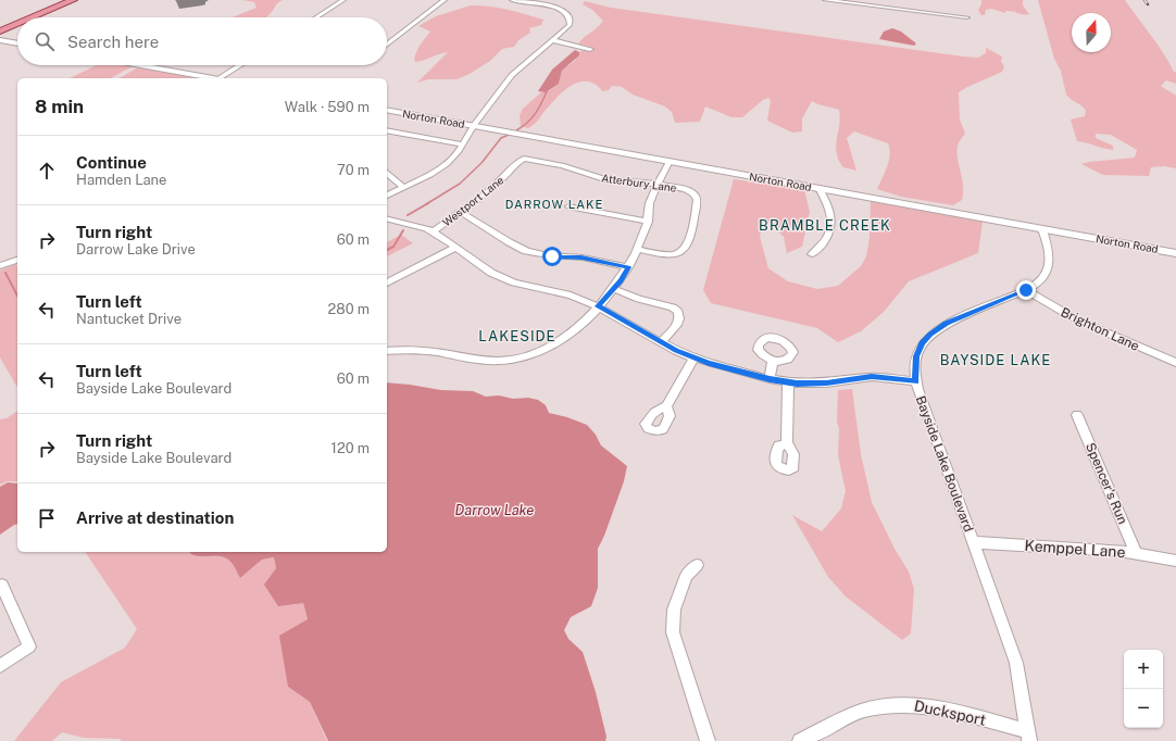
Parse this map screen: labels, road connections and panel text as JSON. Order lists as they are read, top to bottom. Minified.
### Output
{"streets":{"street":["Norton Road","Atterbury Lane","Westport Lane","Brighton Lane","Bayside Lake Boulevard","Spencer's Run","Kemppel Lane","Ducksport"]},"crossings":[["Norton Road","Bayside Lake Boulevard"],["Atterbury Lane","Westport Lane"],["Brighton Lane","Bayside Lake Boulevard"],["Bayside Lake Boulevard","Kemppel Lane"],["Bayside Lake Boulevard","Ducksport"],["Spencer's Run","Kemppel Lane"]],"districts":["DARROW LAKE","BRAMBLE CREEK","LAKESIDE","BAYSIDE LAKE"],"water":["Darrow Lake"],"north":"top","page":{"search":"Search here","heading":["8 min","Walk · 590 m"],"list":[["Continue","Hamden Lane","70 m"],["Turn right","Darrow Lake Drive","60 m"],["Turn left","Nantucket Drive","280 m"],["Turn left","Bayside Lake Boulevard","60 m"],["Turn right","Bayside Lake Boulevard","120 m"],"Arrive at destination"],"map_buttons":["+","−"]}}
